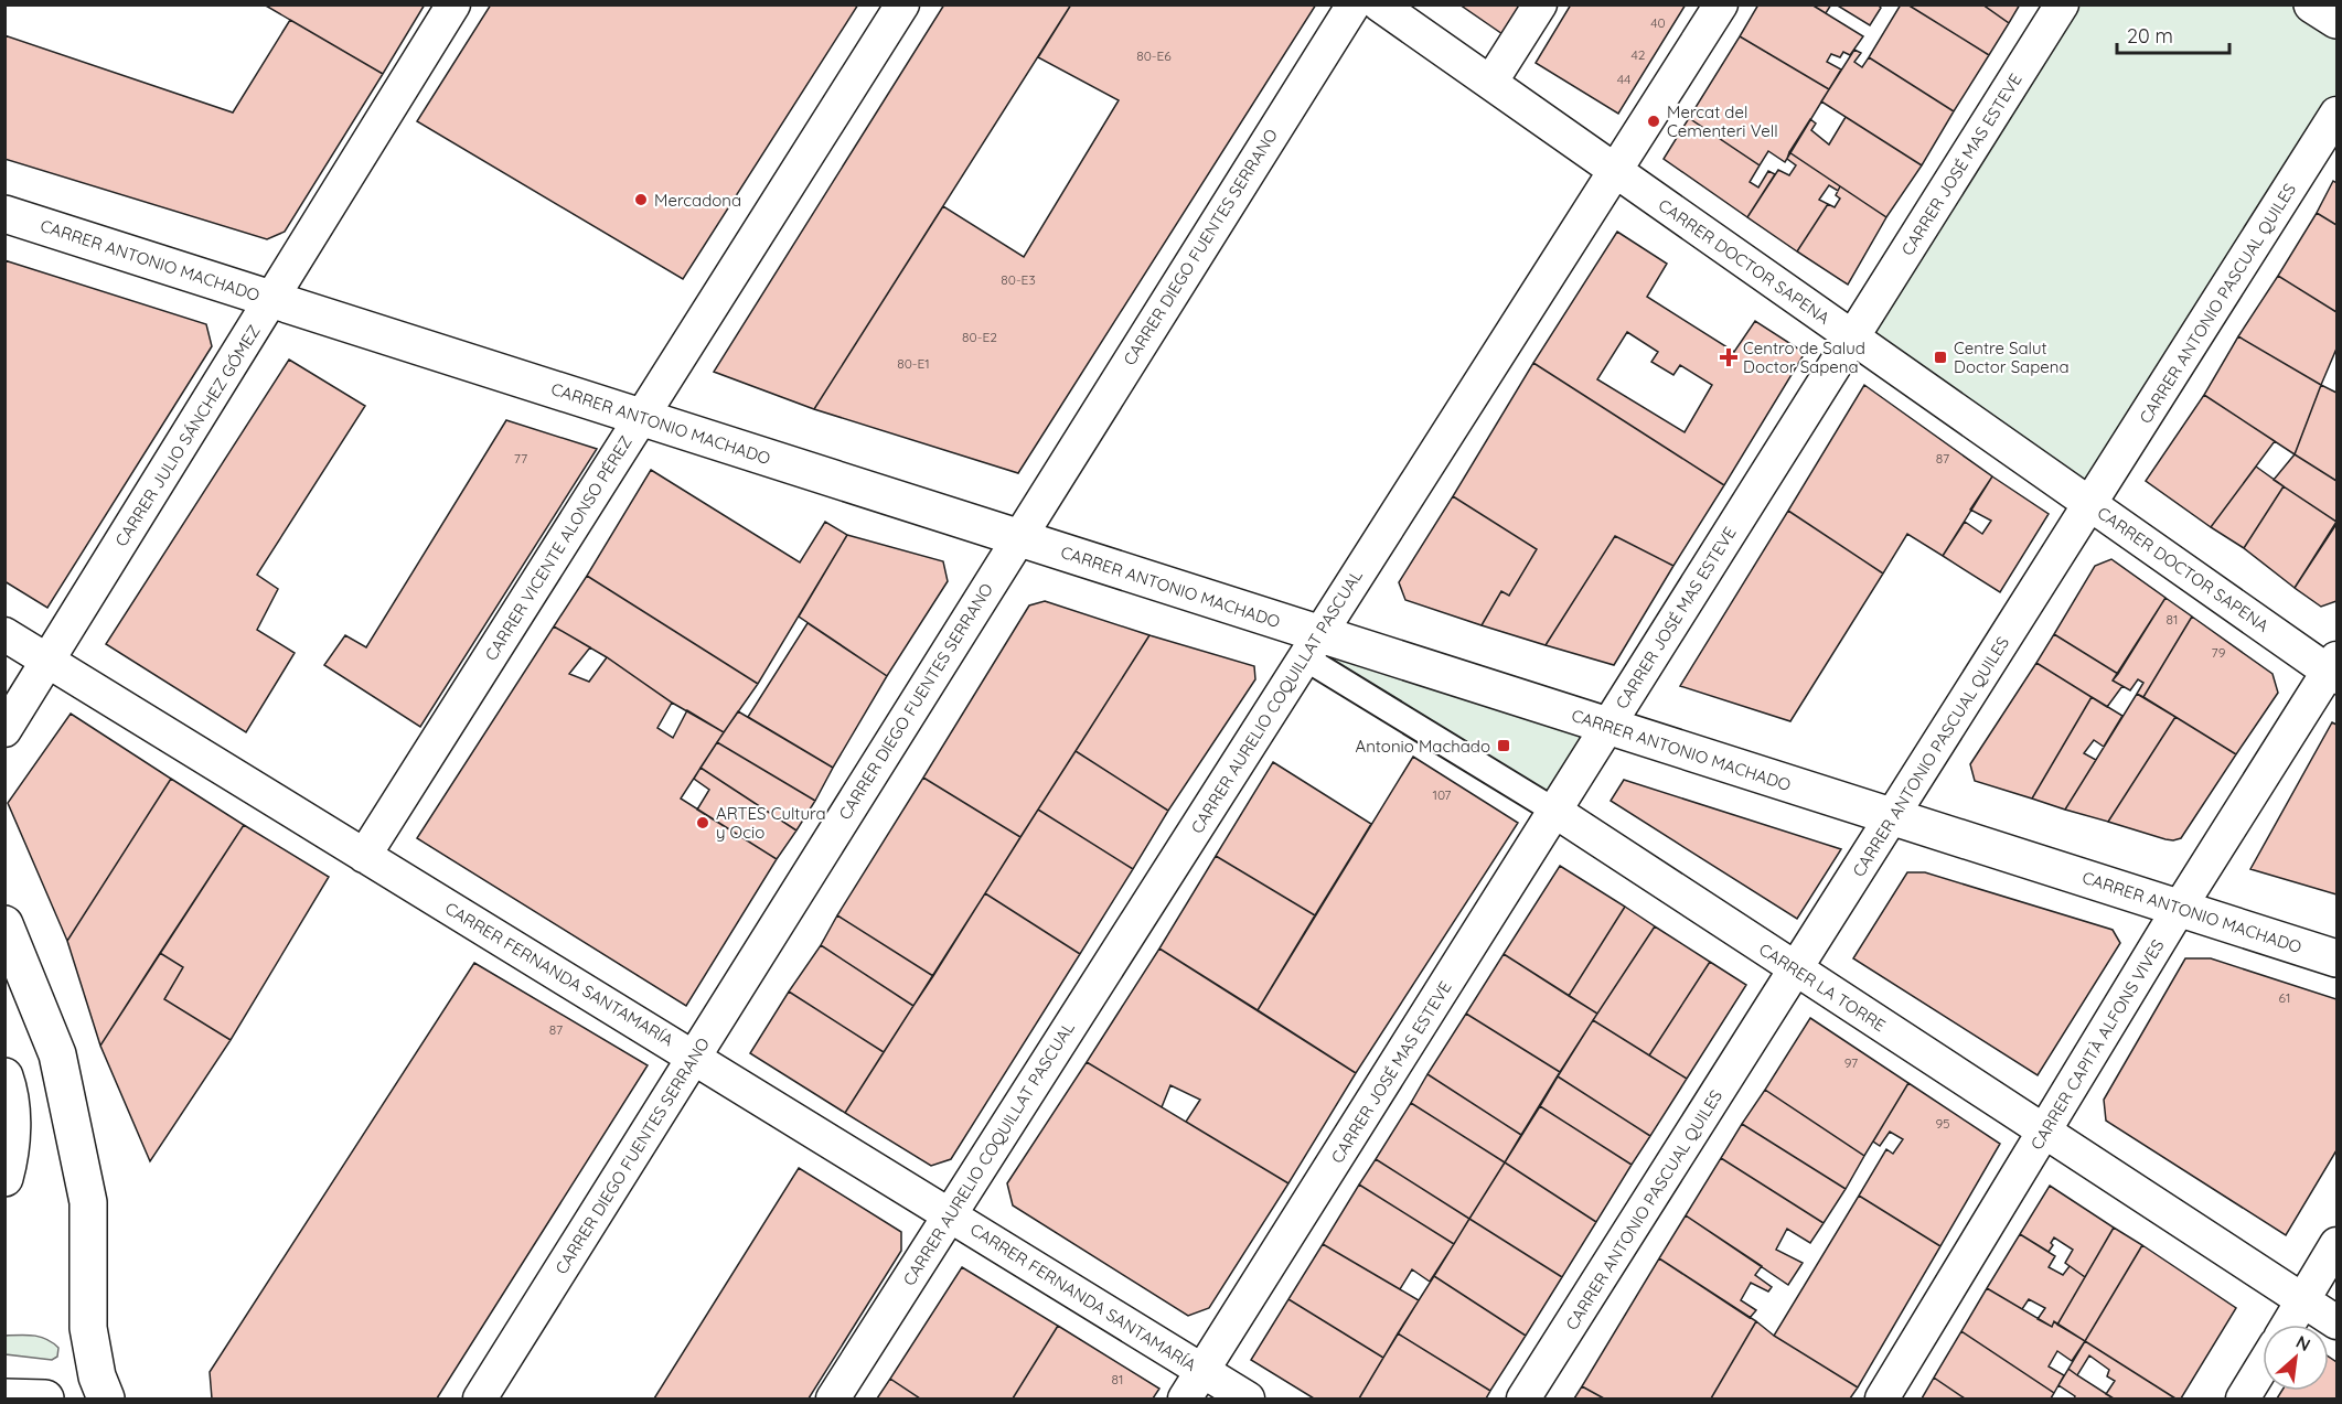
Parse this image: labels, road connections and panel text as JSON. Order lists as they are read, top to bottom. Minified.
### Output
{"streets":{"main road":["CARRER ANTONIO MACHADO"],"street":["CARRER JOSÉ MAS ESTEVE","CARRER DIEGO FUENTES SERRANO","CARRER DOCTOR SAPENA","CARRER ANTONIO PASCUAL QUILES","CARRER JULIO SÁNCHEZ GÓMEZ","CARRER VICENTE ALONSO PÉREZ","CARRER AURELIO COQUILLAT PASCUAL","CARRER FERNANDA SANTAMARÍA","CARRER LA TORRE","CARRER CAPITÀ ALFONS VIVES"]},"crossings":[["CARRER JOSÉ MAS ESTEVE","CARRER ANTONIO MACHADO"],["CARRER JOSÉ MAS ESTEVE","CARRER DOCTOR SAPENA"],["CARRER JOSÉ MAS ESTEVE","CARRER FERNANDA SANTAMARÍA"],["CARRER JOSÉ MAS ESTEVE","CARRER LA TORRE"],["CARRER DIEGO FUENTES SERRANO","CARRER ANTONIO MACHADO"],["CARRER DIEGO FUENTES SERRANO","CARRER FERNANDA SANTAMARÍA"],["CARRER ANTONIO MACHADO","CARRER ANTONIO PASCUAL QUILES"],["CARRER ANTONIO MACHADO","CARRER JULIO SÁNCHEZ GÓMEZ"],["CARRER ANTONIO MACHADO","CARRER VICENTE ALONSO PÉREZ"],["CARRER ANTONIO MACHADO","CARRER AURELIO COQUILLAT PASCUAL"],["CARRER ANTONIO MACHADO","CARRER LA TORRE"],["CARRER ANTONIO MACHADO","CARRER CAPITÀ ALFONS VIVES"],["CARRER DOCTOR SAPENA","CARRER ANTONIO PASCUAL QUILES"],["CARRER DOCTOR SAPENA","CARRER AURELIO COQUILLAT PASCUAL"],["CARRER DOCTOR SAPENA","CARRER CAPITÀ ALFONS VIVES"],["CARRER ANTONIO PASCUAL QUILES","CARRER LA TORRE"],["CARRER JULIO SÁNCHEZ GÓMEZ","CARRER FERNANDA SANTAMARÍA"],["CARRER VICENTE ALONSO PÉREZ","CARRER FERNANDA SANTAMARÍA"],["CARRER AURELIO COQUILLAT PASCUAL","CARRER FERNANDA SANTAMARÍA"],["CARRER AURELIO COQUILLAT PASCUAL","CARRER LA TORRE"],["CARRER LA TORRE","CARRER CAPITÀ ALFONS VIVES"]],"places":{"other":["Mercat del Cementeri Vell","Mercadona","ARTES Cultura y Ocio"],"health":["Centro de Salud Doctor Sapena"],"transit":["Centre Salut Doctor Sapena","Antonio Machado"]},"house_numbers":["40","42","80-E6","44","80-E3","80-E2","80-E1","77","87","81","79","107","61","87","97","95","81"],"scale_bar":"20 m","north":"top right"}
